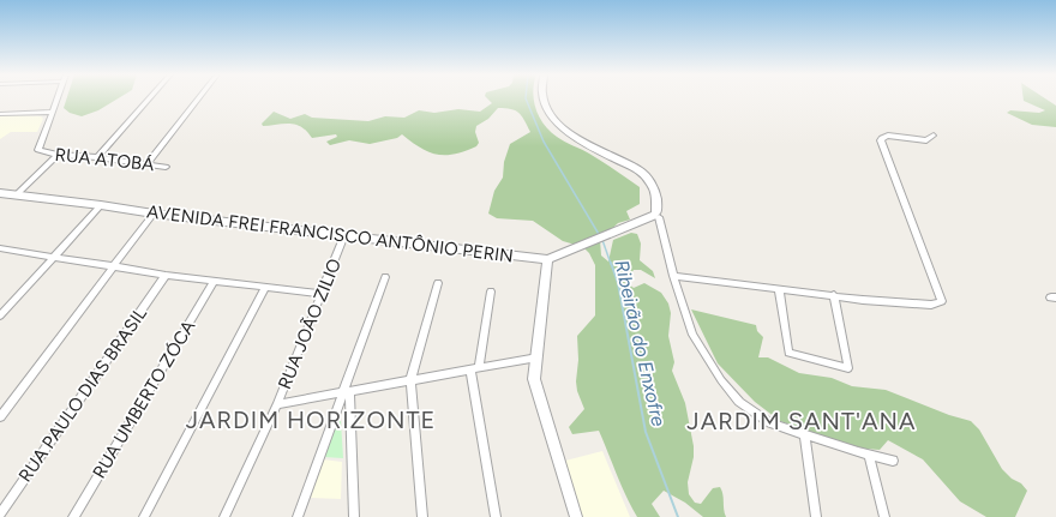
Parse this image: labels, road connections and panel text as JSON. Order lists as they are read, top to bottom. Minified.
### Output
{"streets":{"street":["RUA ATOBÁ","AVENIDA FREI FRANCISCO ANTÔNIO PERIN","RUA JOÃO ZILIO","RUA PAULO DIAS BRASIL","RUA UMBERTO ZÓCA"]},"crossings":[["AVENIDA FREI FRANCISCO ANTÔNIO PERIN","RUA JOÃO ZILIO"]],"districts":["JARDIM HORIZONTE","JARDIM SANT'ANA"],"water":["Ribeirão do Enxofre"]}
